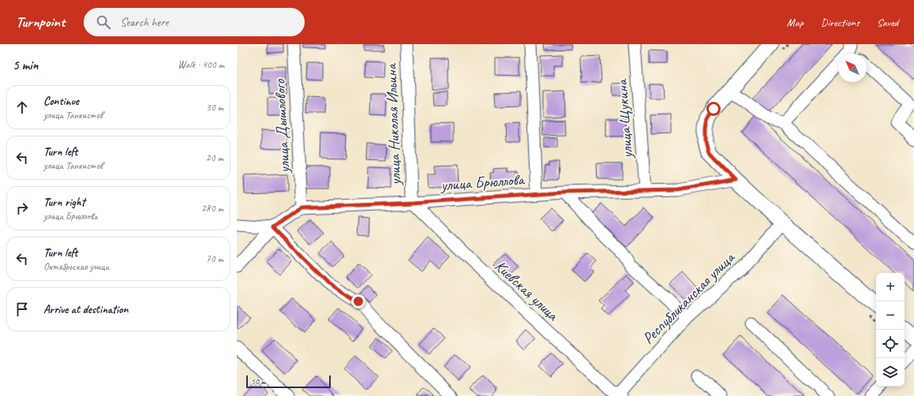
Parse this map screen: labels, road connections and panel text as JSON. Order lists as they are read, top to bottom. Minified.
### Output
{"streets":{"street":["улица Щукина","улица Николая Ильина","улица Дышлового","улица Брюллова","Киевская улица","Республиканская улица"]},"crossings":[["улица Щукина","улица Брюллова"],["улица Николая Ильина","улица Брюллова"],["улица Николая Ильина","Киевская улица"],["улица Дышлового","улица Брюллова"],["улица Брюллова","Киевская улица"],["Киевская улица","Республиканская улица"]],"scale_bar":"50 m","north":"top left","page":{"header":"Turnpoint","search":"Search here","nav":["Map","Directions","Saved"],"heading":["5 min","Walk · 400 m"],"list":[["Continue","улица Танкистов","30 m"],["Turn left","улица Танкистов","20 m"],["Turn right","улица Брюллова","280 m"],["Turn left","Октябрьская улица","70 m"],"Arrive at destination"],"map_buttons":["+","−"],"scale":"50 m"}}
